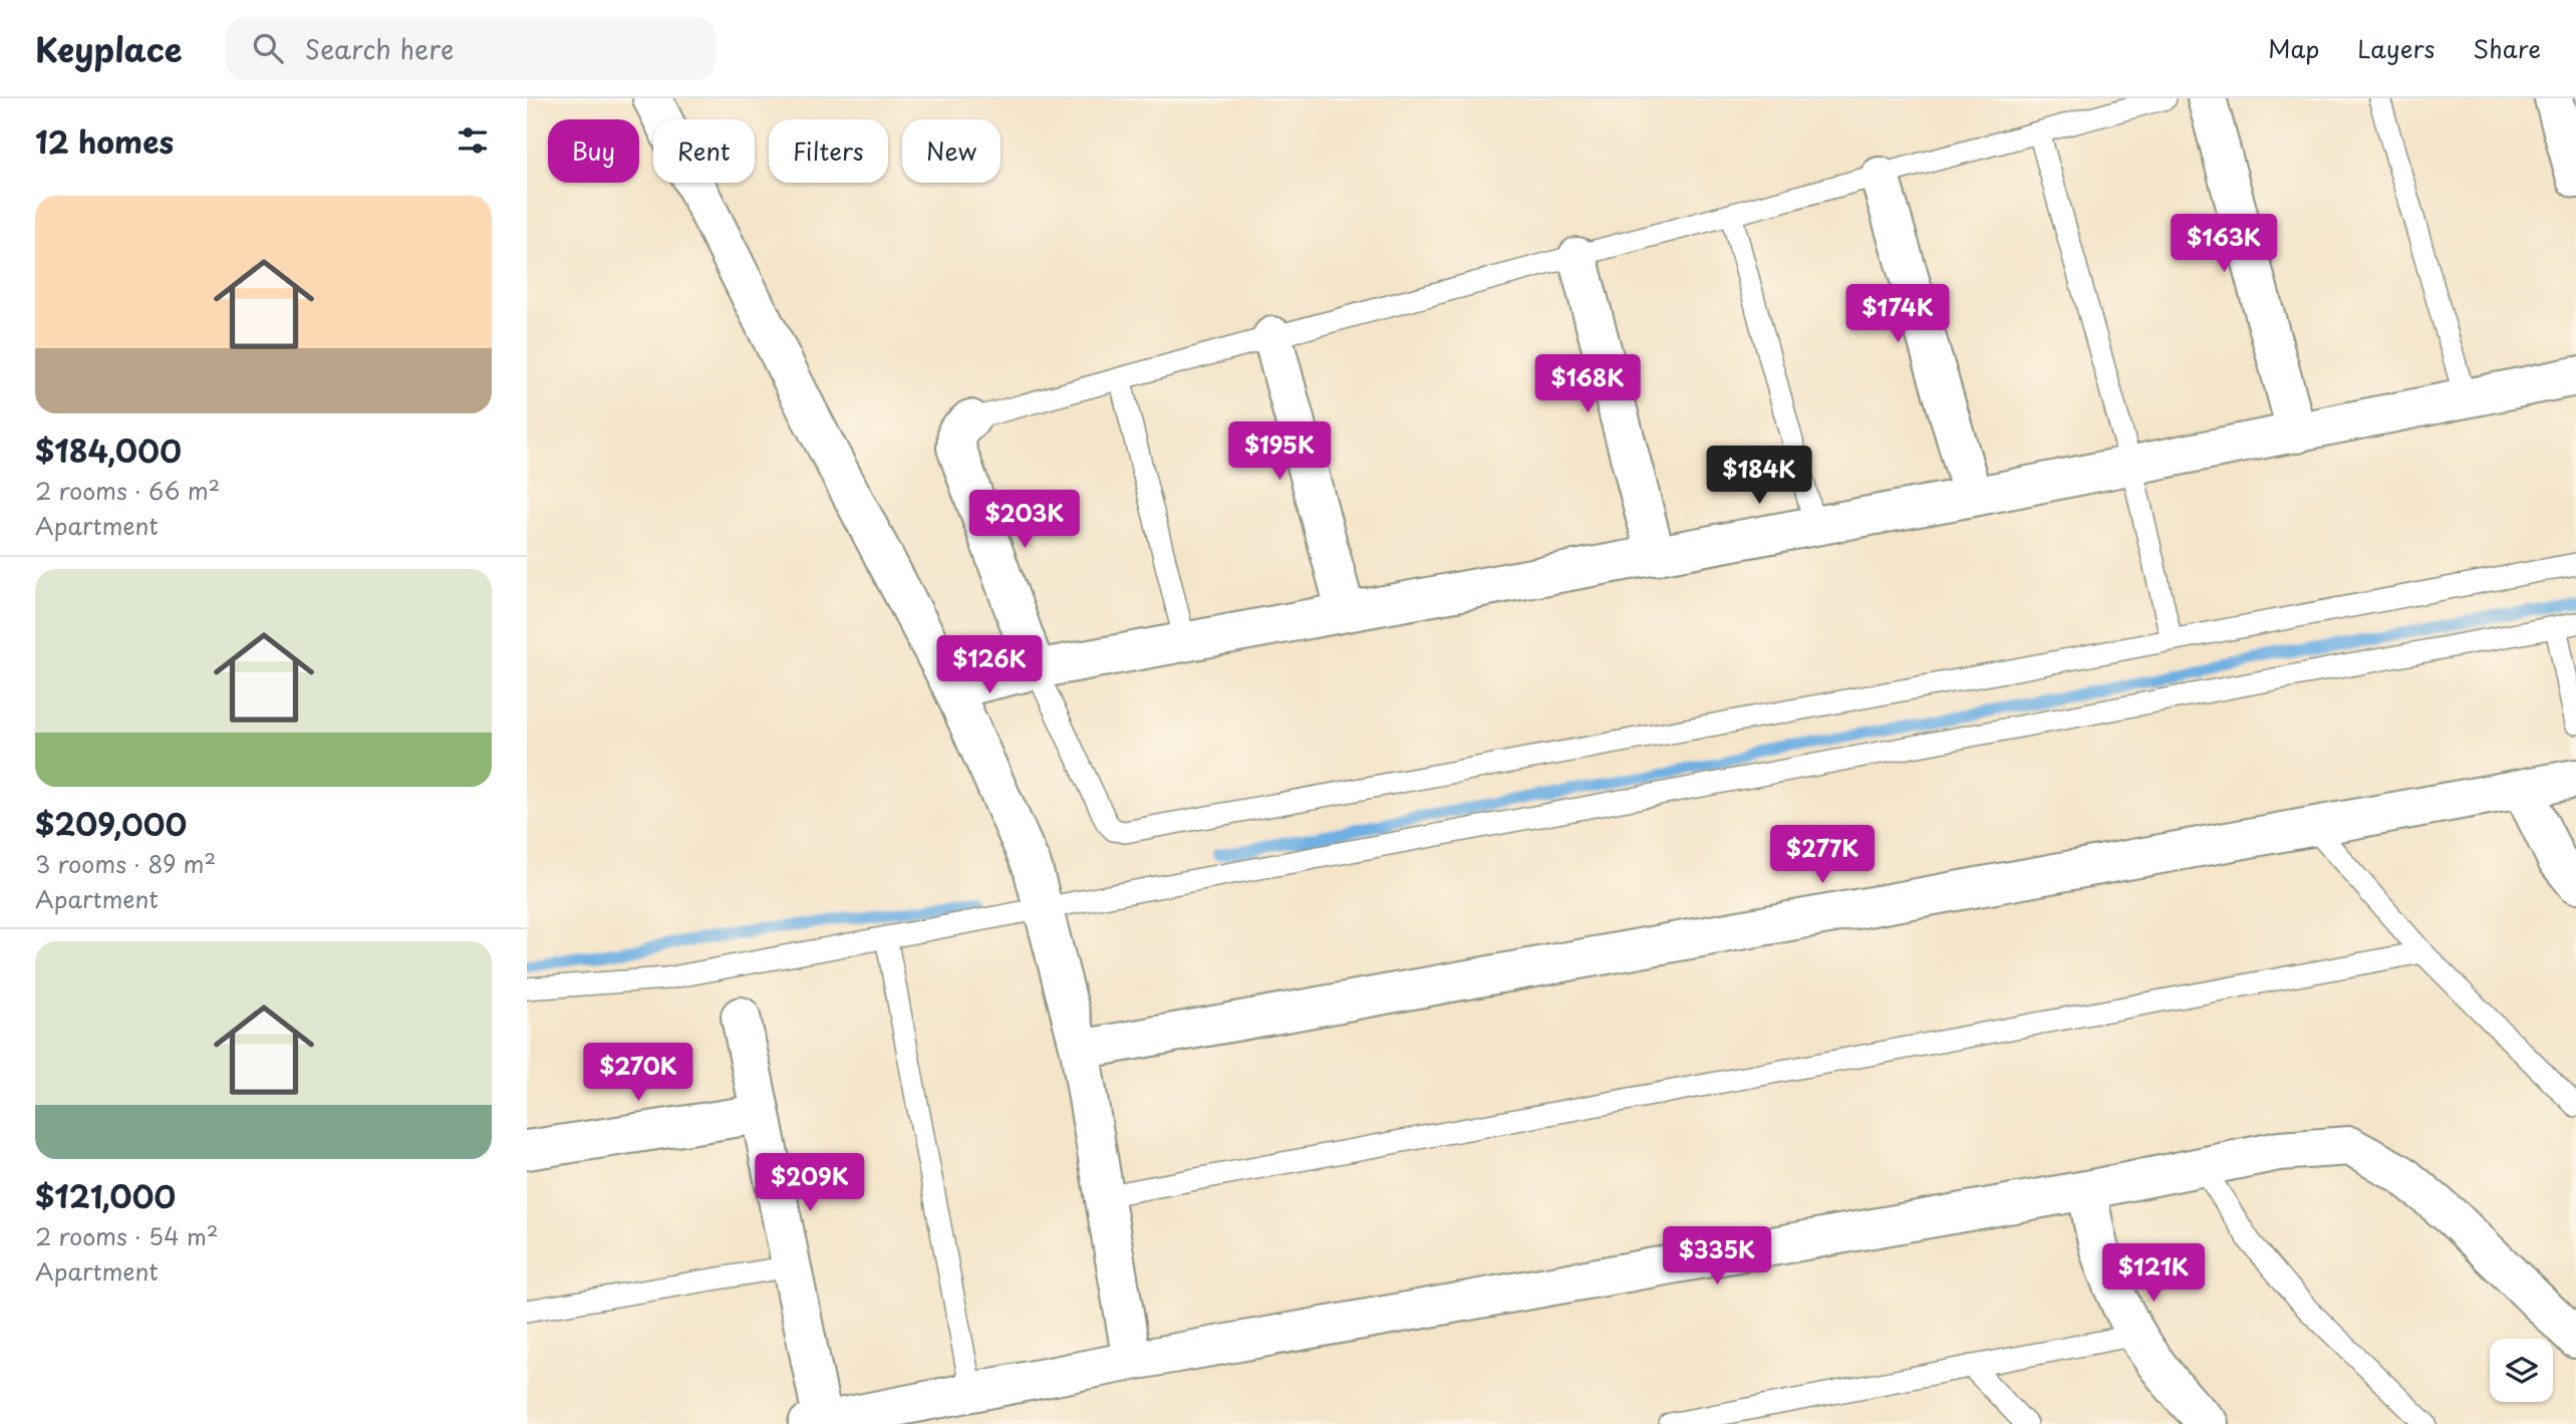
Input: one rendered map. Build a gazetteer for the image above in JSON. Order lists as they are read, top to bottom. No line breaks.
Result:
{"page":{"header":"Keyplace","search":"Search here","nav":["Map","Layers","Share"],"heading":"12 homes","chip":["Buy","Rent","Filters","New"],"list":[{"name":"$184,000","note":"2 rooms · 66 m² · Apartment"},{"name":"$209,000","note":"3 rooms · 89 m² · Apartment"},{"name":"$121,000","note":"2 rooms · 54 m² · Apartment"}],"price":["$163K","$174K","$168K","$195K","$184K","$203K","$126K","$277K","$270K","$209K","$335K","$121K"]}}
